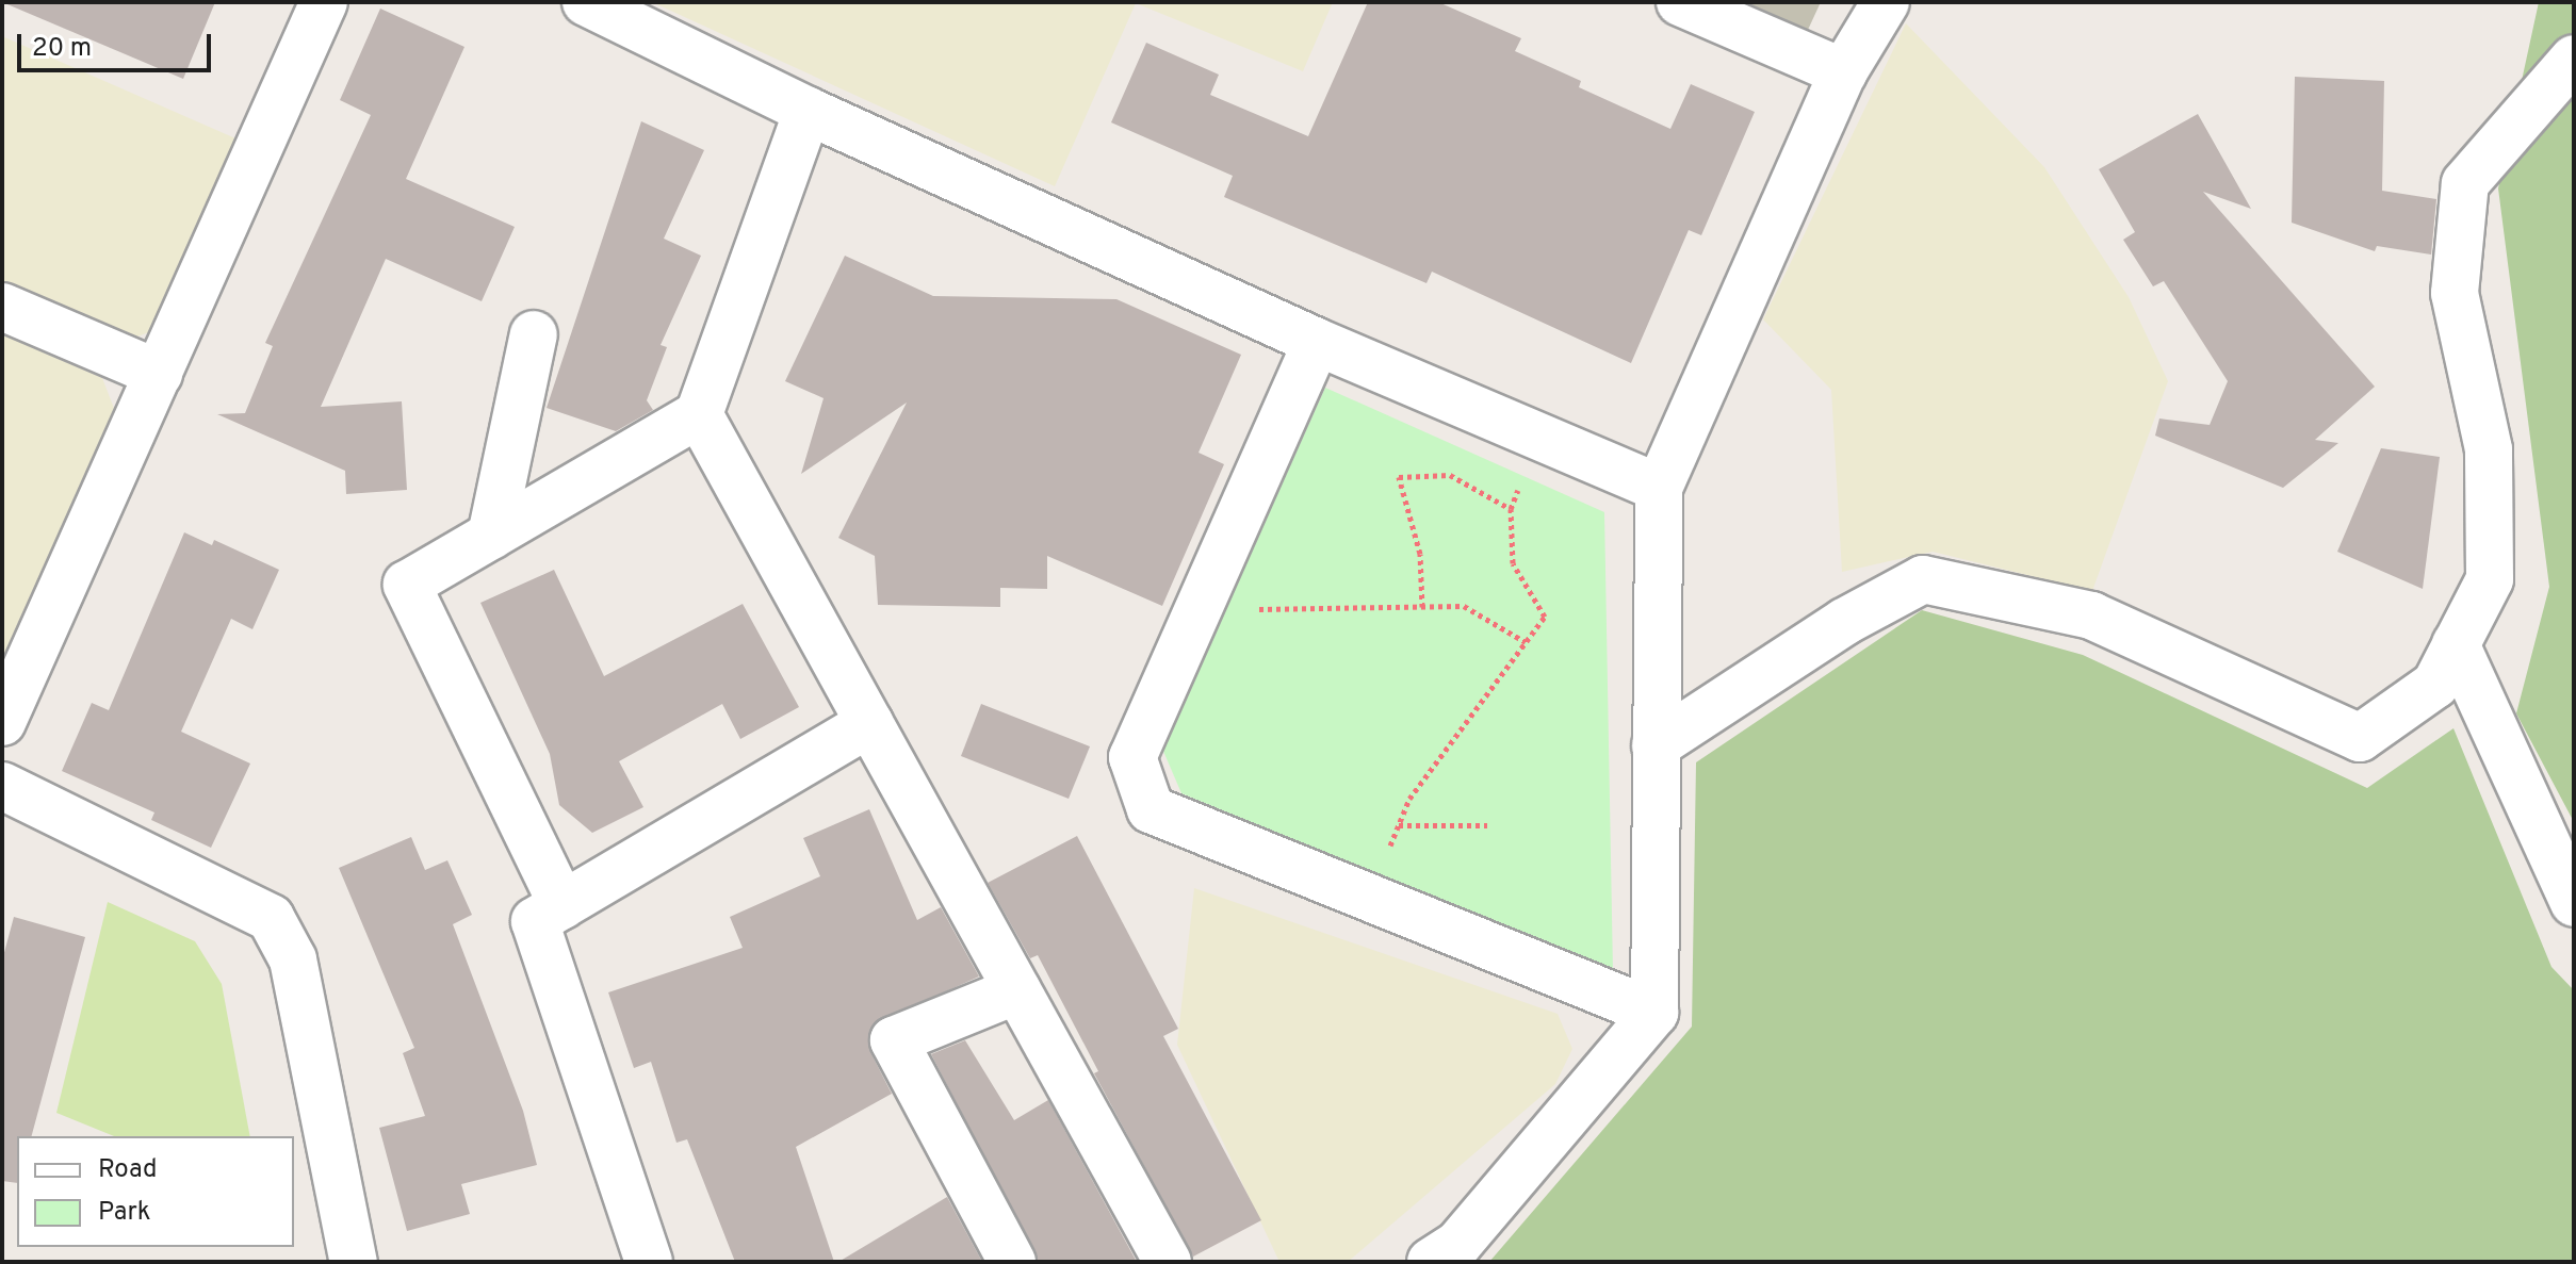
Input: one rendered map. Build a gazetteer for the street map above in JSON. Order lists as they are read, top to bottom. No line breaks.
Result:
{"legend":["Road","Park"],"scale_bar":"20 m"}
